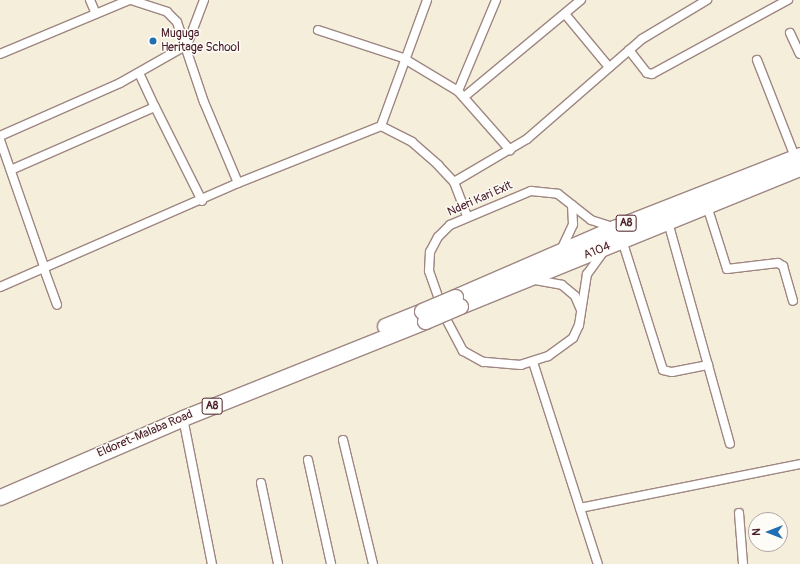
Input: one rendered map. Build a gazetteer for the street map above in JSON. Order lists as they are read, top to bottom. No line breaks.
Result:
{"streets":{"highway":["A8","A104","Eldoret-Malaba Road"],"street":["Nderi Kari Exit"]},"crossings":[["Nderi Kari Exit","A8"],["Nderi Kari Exit","A104"],["A8","A104"],["A8","Eldoret-Malaba Road"]],"places":["Muguga Heritage School"],"north":"left"}
